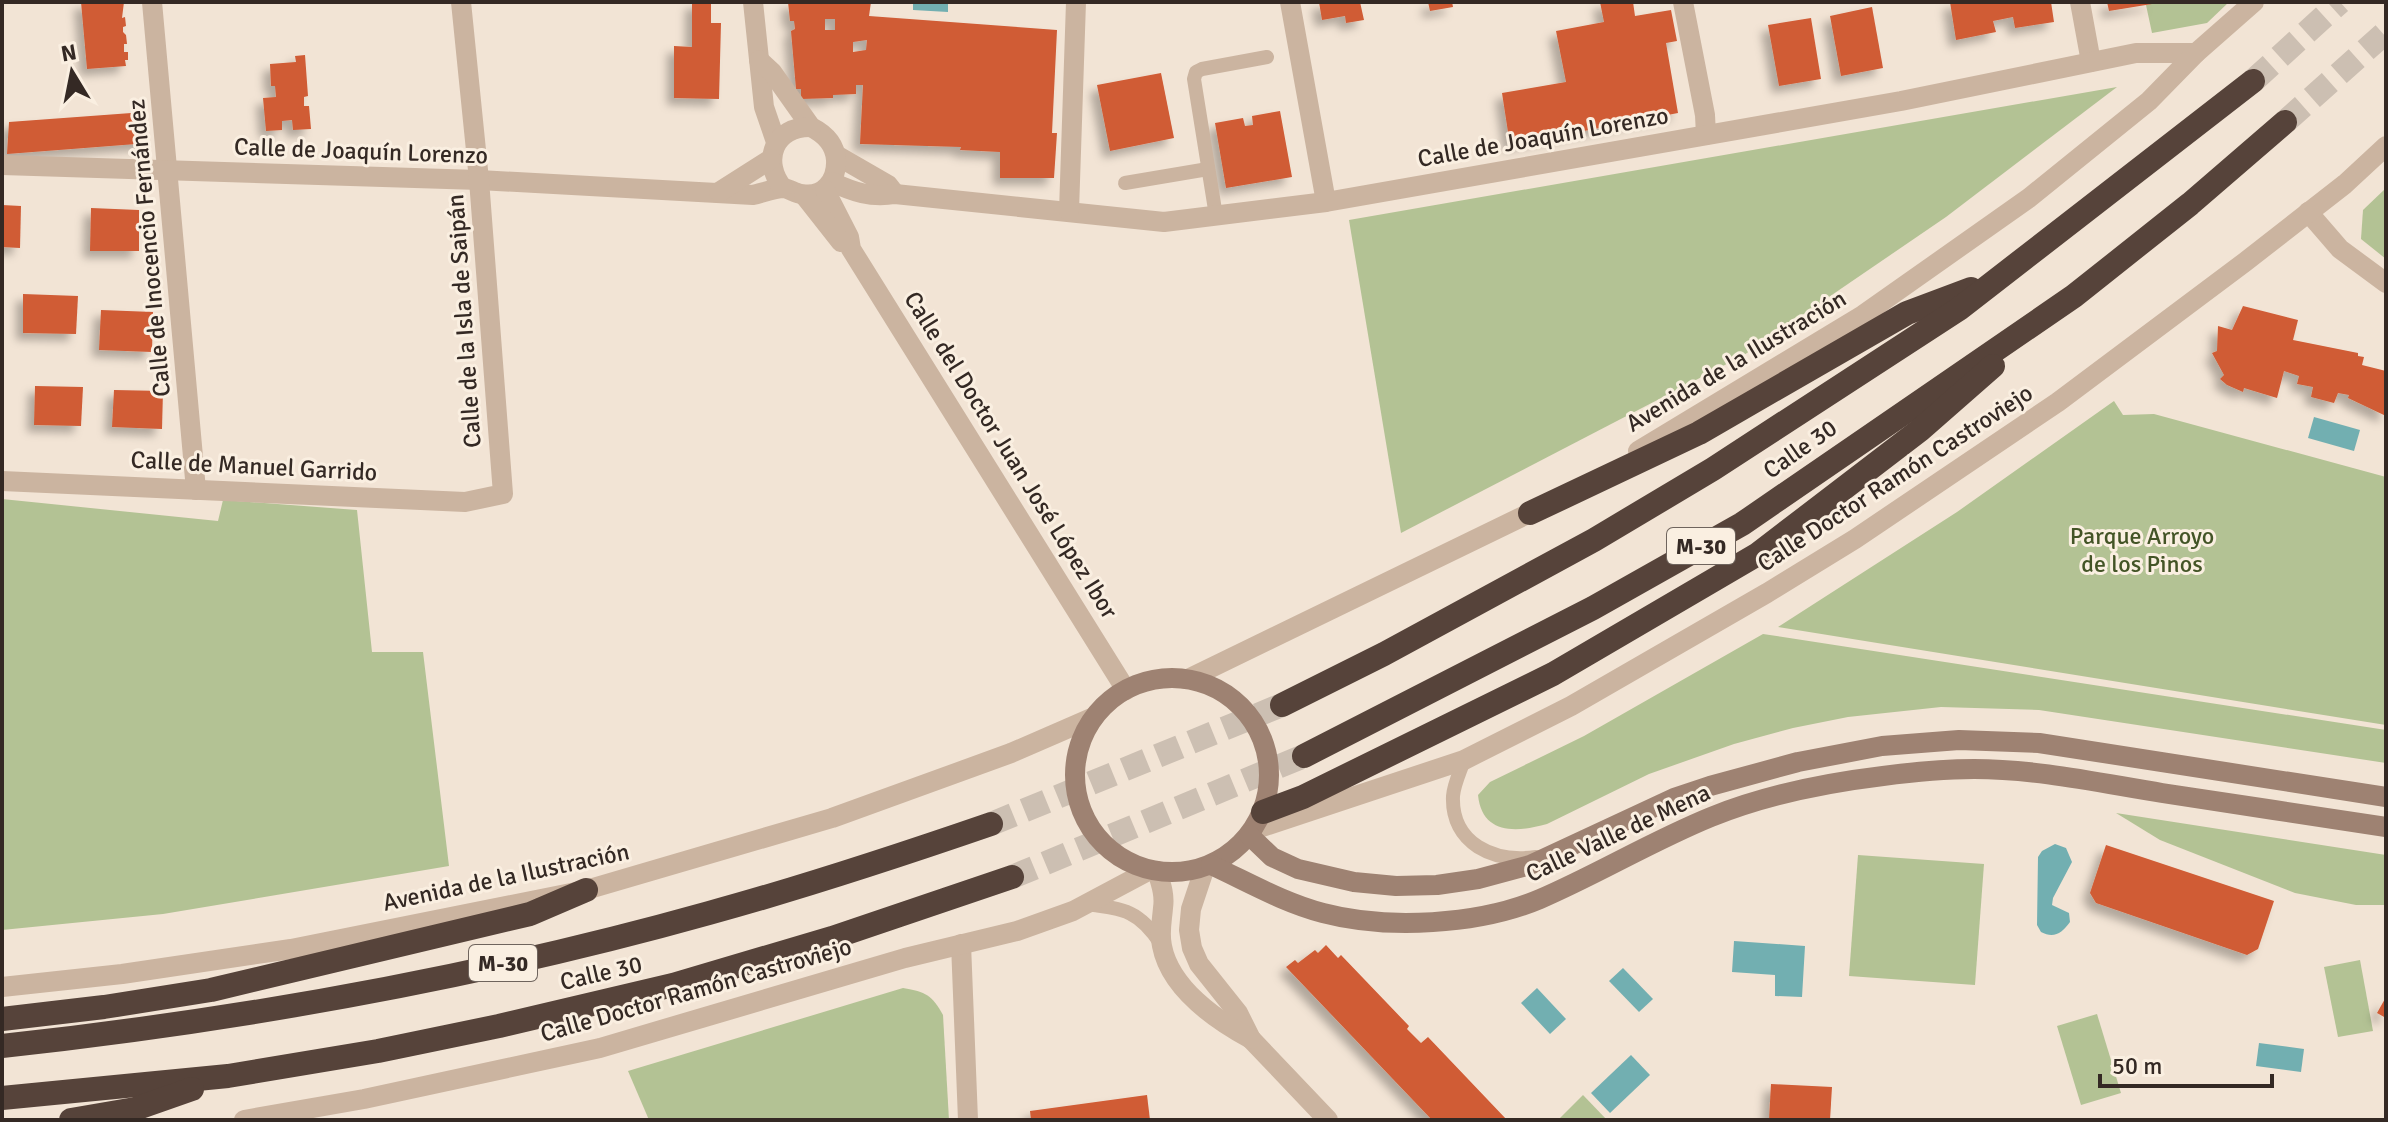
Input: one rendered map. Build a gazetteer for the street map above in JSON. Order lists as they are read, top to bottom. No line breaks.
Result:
{"streets":{"highway":["Calle 30","M-30"],"main road":["Calle Valle de Mena"],"street":["Calle de Joaquín Lorenzo","Calle de Inocencio Fernández","Calle de la Isla de Saipán","Avenida de la Ilustración","Calle del Doctor Juan José López Ibor","Calle de Manuel Garrido","Calle Doctor Ramón Castroviejo"]},"crossings":[["Calle de Joaquín Lorenzo","Calle de Inocencio Fernández"],["Calle de Joaquín Lorenzo","Calle de la Isla de Saipán"],["Calle de Joaquín Lorenzo","Avenida de la Ilustración"],["Calle de Joaquín Lorenzo","Calle del Doctor Juan José López Ibor"],["Calle de Inocencio Fernández","Calle de Manuel Garrido"],["Calle de la Isla de Saipán","Calle de Manuel Garrido"],["Avenida de la Ilustración","Calle del Doctor Juan José López Ibor"],["Avenida de la Ilustración","Calle Doctor Ramón Castroviejo"],["Avenida de la Ilustración","Calle Valle de Mena"],["Calle del Doctor Juan José López Ibor","Calle Doctor Ramón Castroviejo"],["Calle del Doctor Juan José López Ibor","Calle Valle de Mena"],["Calle Doctor Ramón Castroviejo","Calle Valle de Mena"]],"parks":["Parque Arroyo de los Pinos"],"scale_bar":"50 m","north":"top"}
